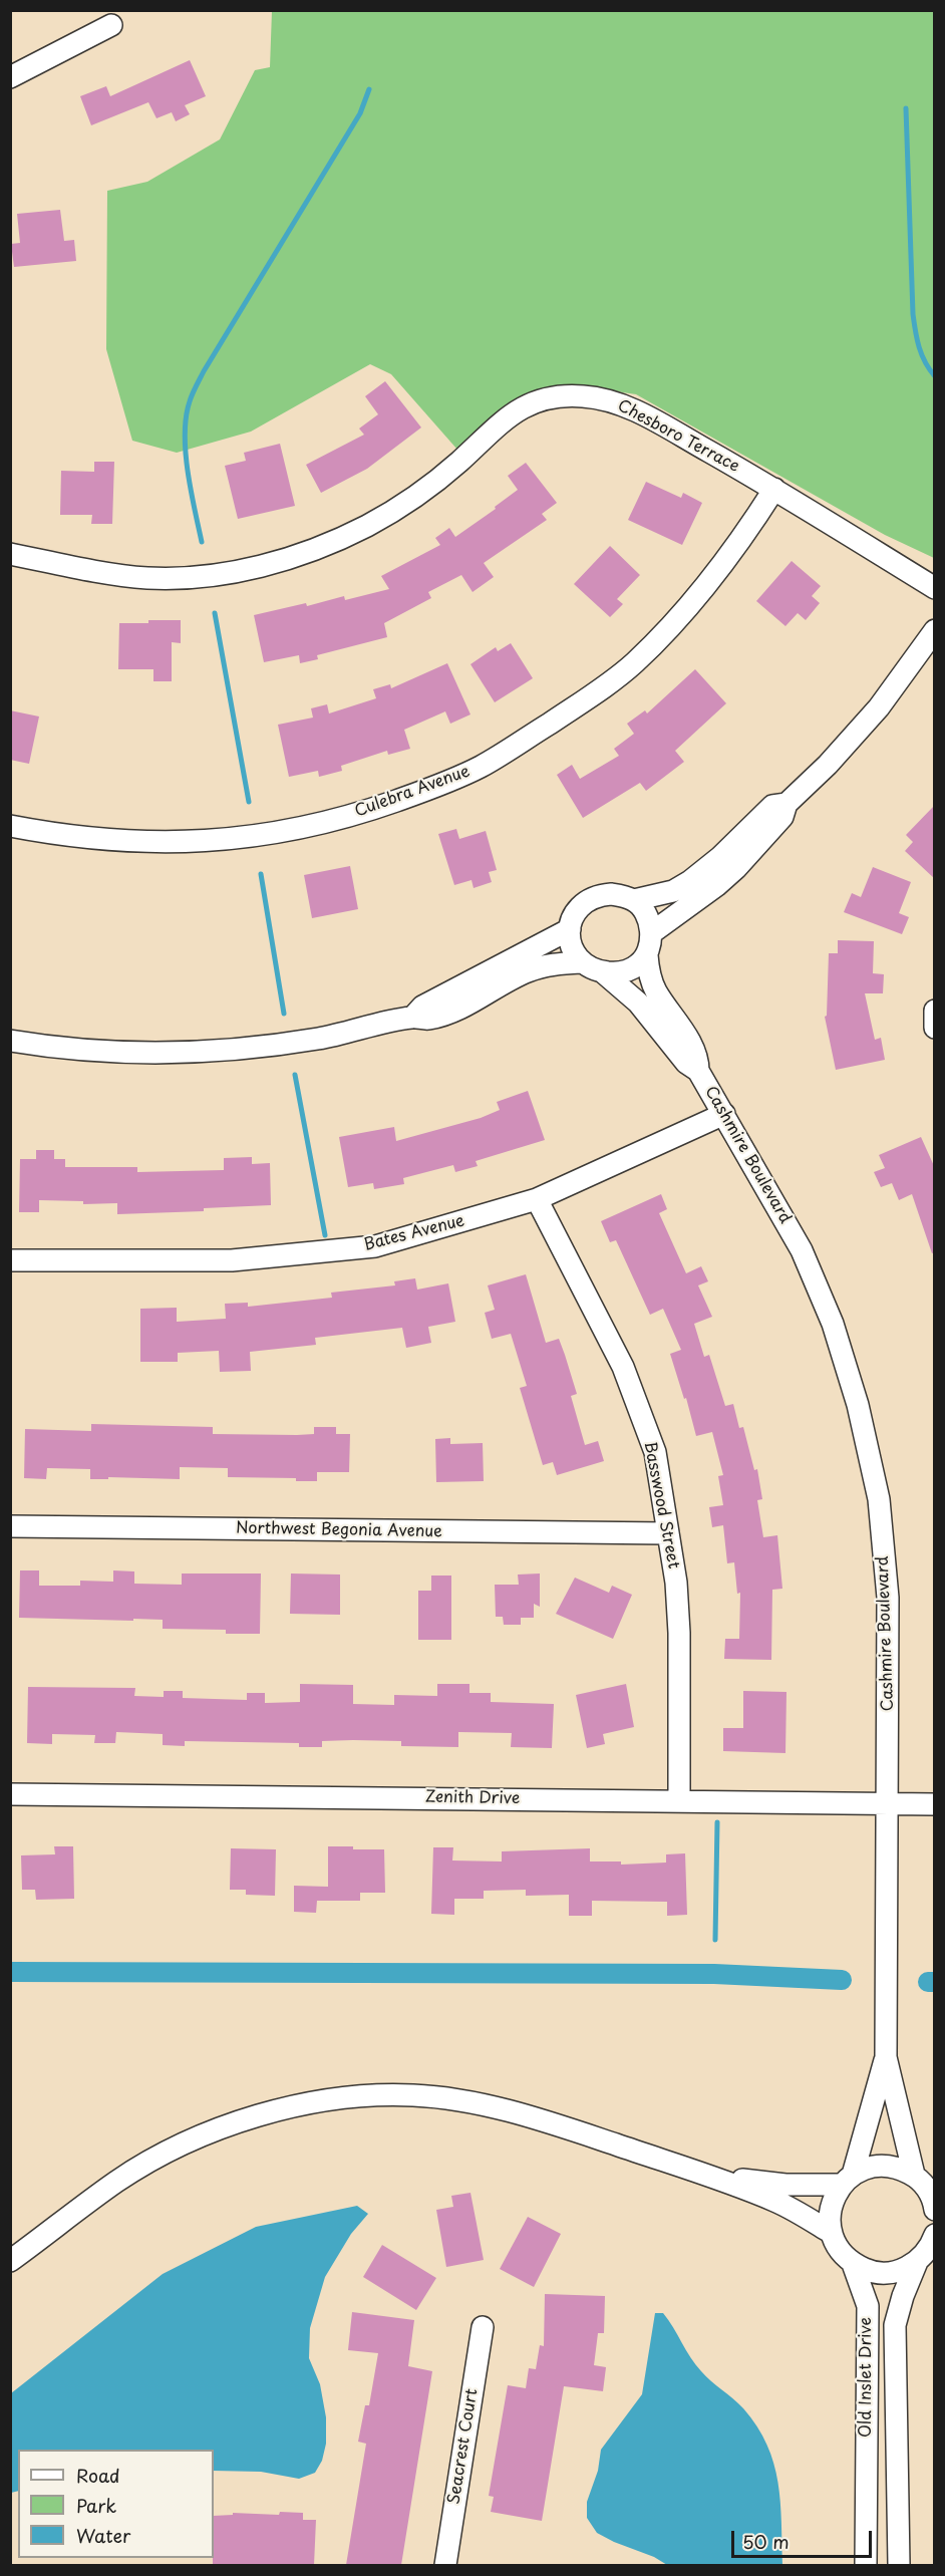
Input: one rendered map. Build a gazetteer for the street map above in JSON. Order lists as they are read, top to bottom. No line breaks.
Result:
{"streets":{"street":["Chesboro Terrace","Culebra Avenue","Cashmire Boulevard","Bates Avenue","Basswood Street","Northwest Begonia Avenue","Zenith Drive","Old Inslet Drive","Seacrest Court"]},"crossings":[["Chesboro Terrace","Culebra Avenue"],["Cashmire Boulevard","Bates Avenue"],["Cashmire Boulevard","Zenith Drive"],["Cashmire Boulevard","Old Inslet Drive"],["Bates Avenue","Basswood Street"],["Basswood Street","Northwest Begonia Avenue"],["Basswood Street","Zenith Drive"]],"legend":["Road","Park","Water"],"scale_bar":"50 m"}
